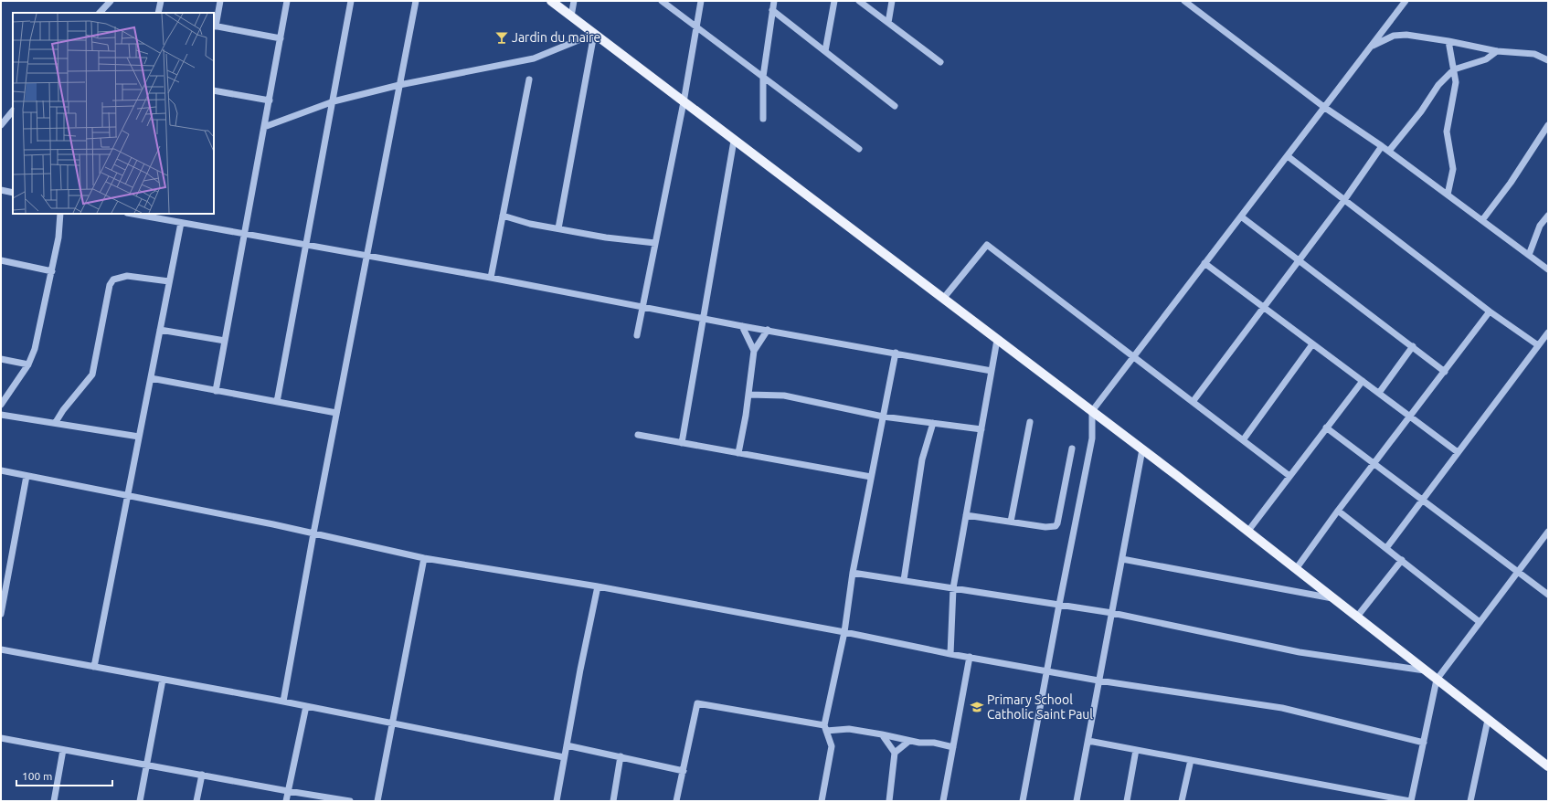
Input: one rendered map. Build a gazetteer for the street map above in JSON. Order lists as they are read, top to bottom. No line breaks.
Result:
{"places":{"bar":["Jardin du maire"],"school or university":["Primary School Catholic Saint Paul"]},"scale_bar":"100 m"}
